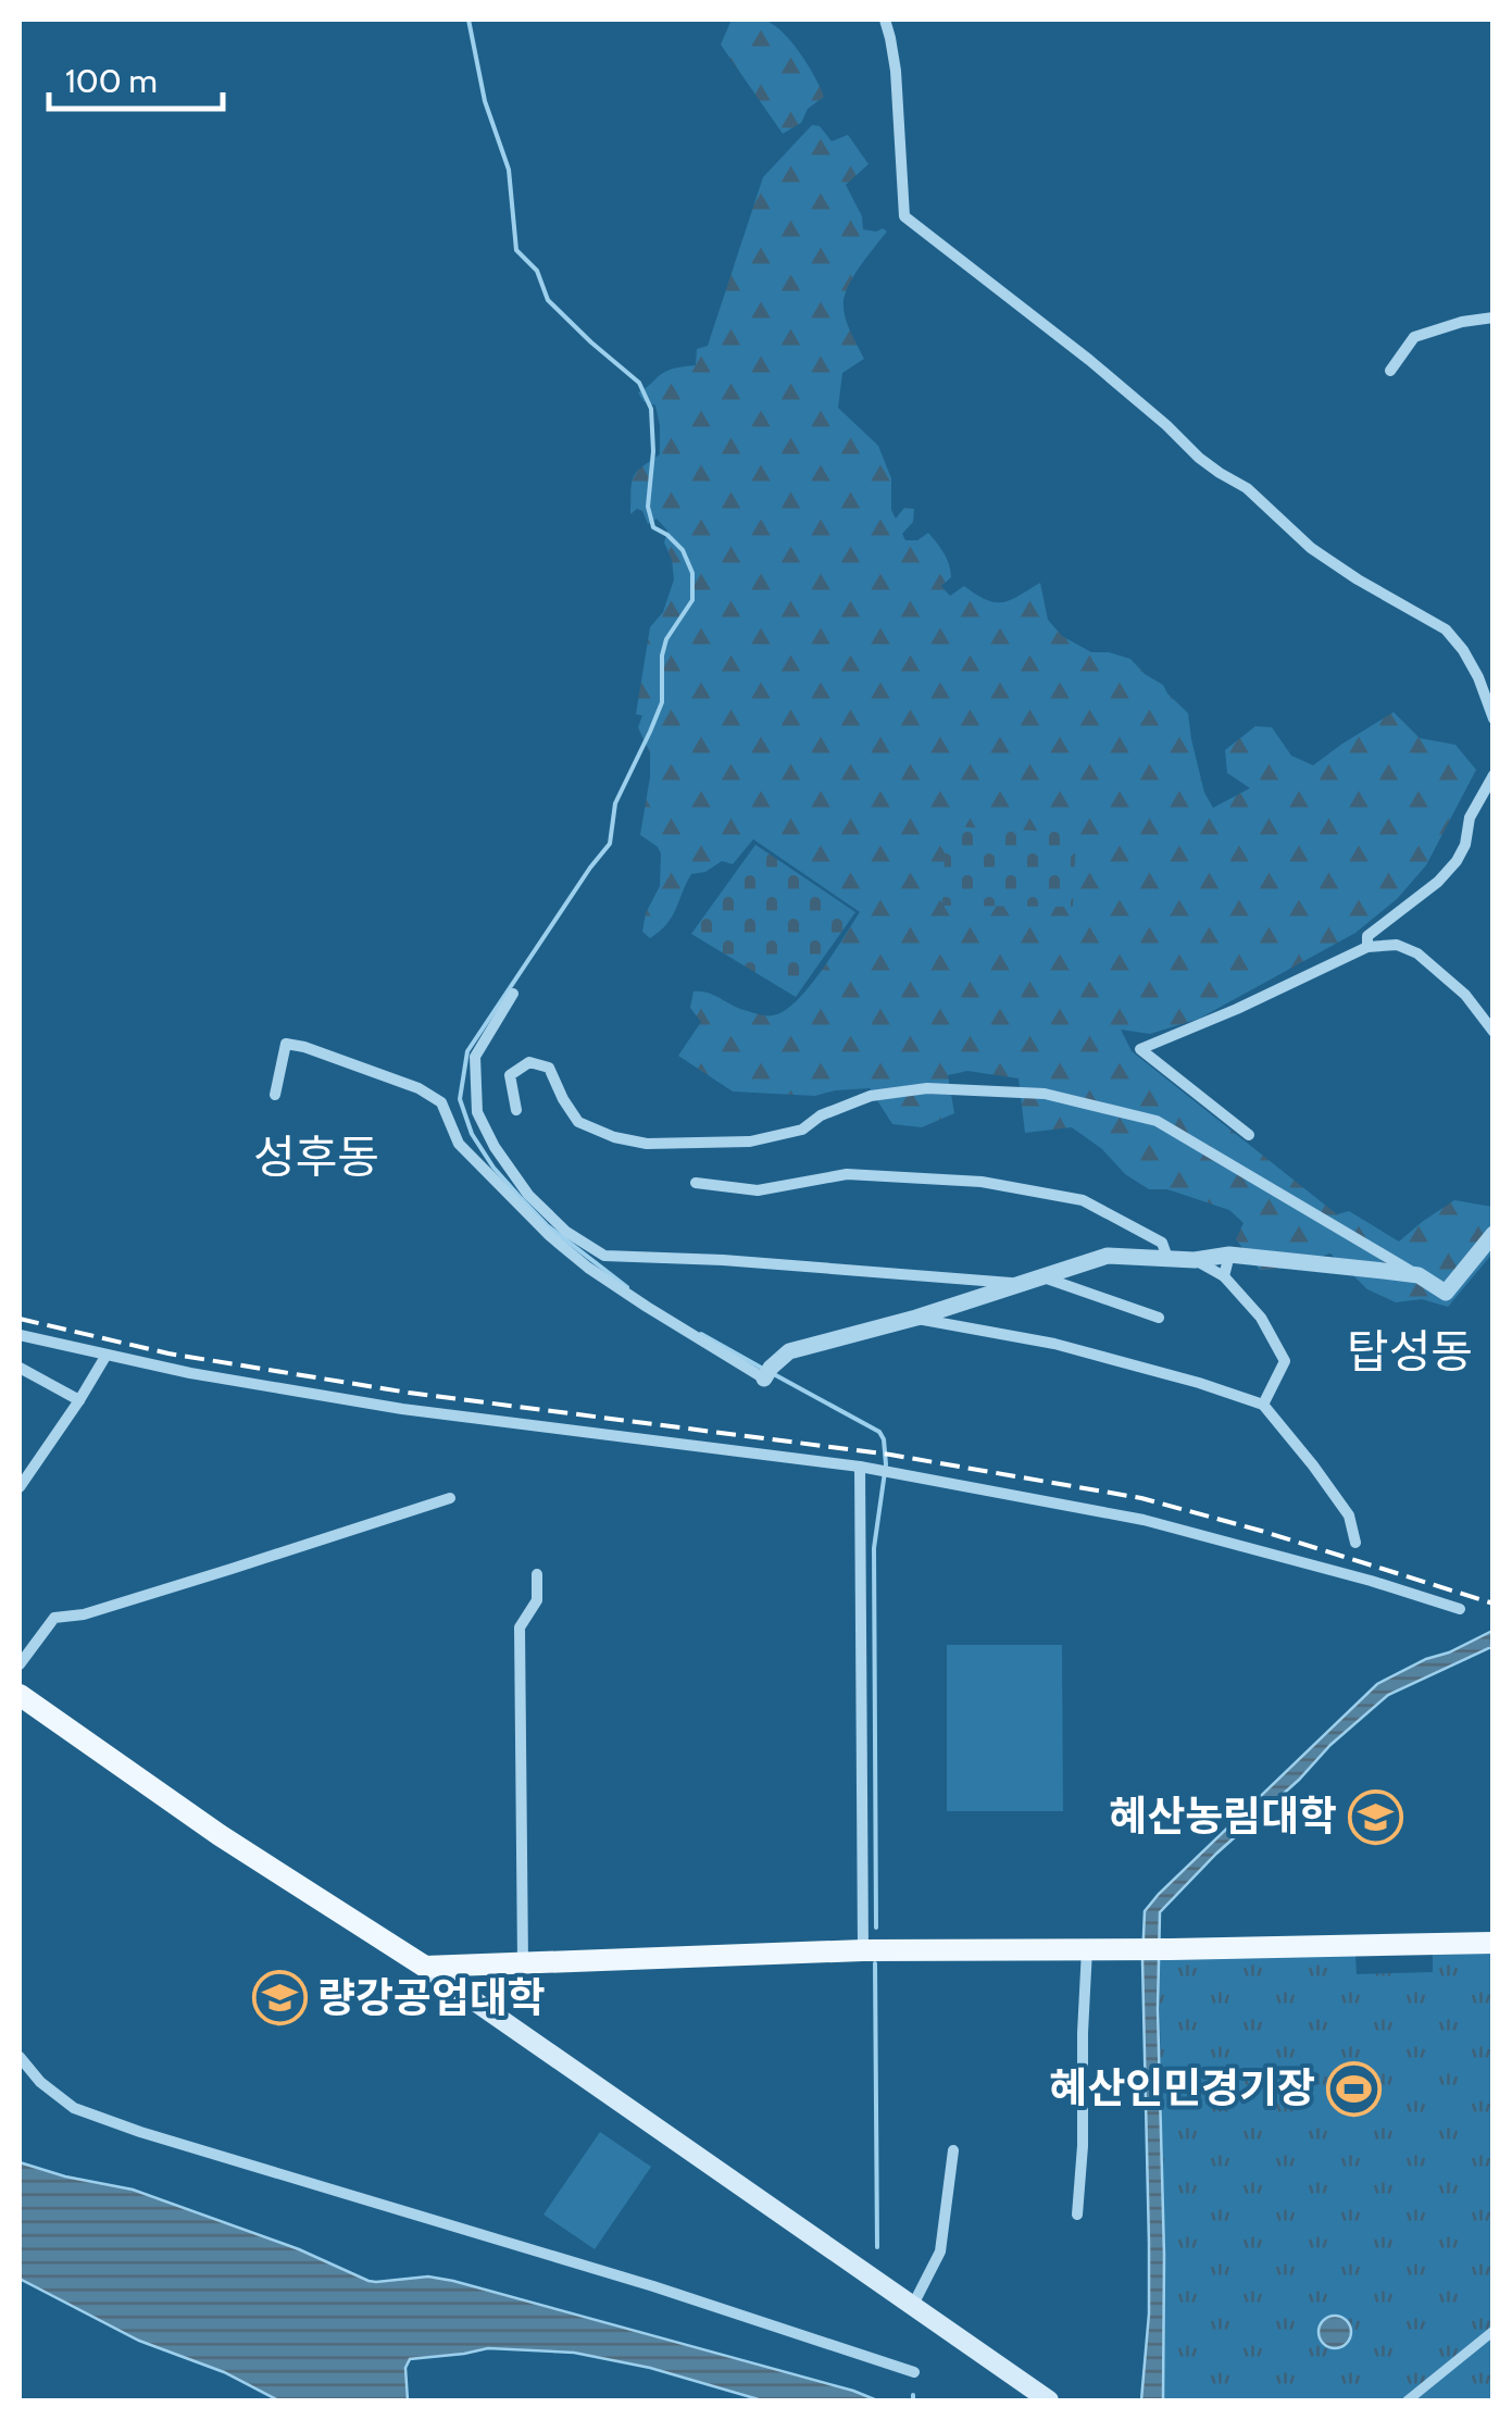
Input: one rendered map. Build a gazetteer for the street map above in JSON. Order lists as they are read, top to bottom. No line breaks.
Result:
{"districts":["성후동","탑성동"],"places":{"school or university":["혜산농림대학","량강공업대학"],"sports":["혜산인민경기장"]},"scale_bar":"100 m"}
